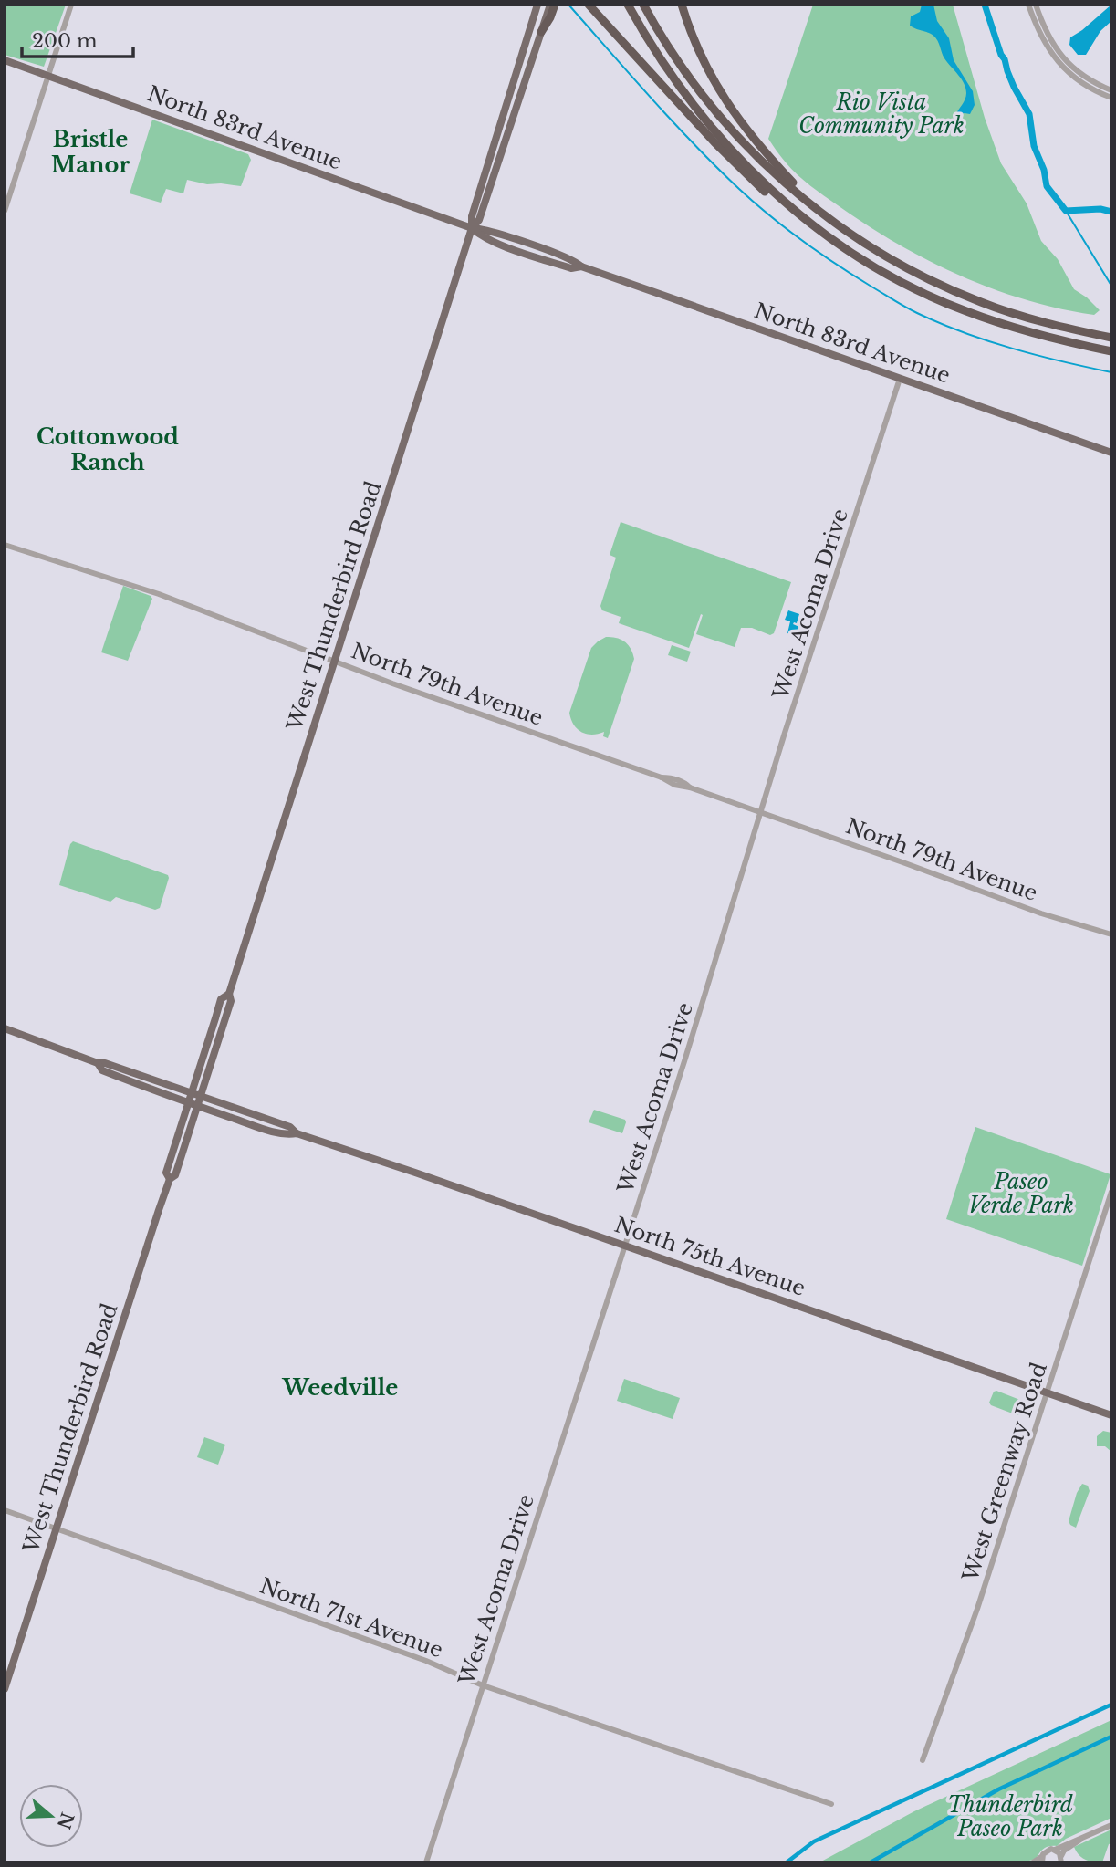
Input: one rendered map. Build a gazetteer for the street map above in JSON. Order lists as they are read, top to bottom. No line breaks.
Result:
{"streets":{"main road":["North 83rd Avenue","West Thunderbird Road","North 75th Avenue"],"street":["West Acoma Drive","North 79th Avenue","West Greenway Road","North 71st Avenue"]},"crossings":[["North 83rd Avenue","West Acoma Drive"],["North 83rd Avenue","West Thunderbird Road"],["West Acoma Drive","North 79th Avenue"],["West Acoma Drive","North 75th Avenue"],["West Acoma Drive","North 71st Avenue"],["West Thunderbird Road","North 79th Avenue"],["West Thunderbird Road","North 75th Avenue"],["West Thunderbird Road","North 71st Avenue"],["North 75th Avenue","West Greenway Road"]],"districts":["Bristle Manor","Cottonwood Ranch","Weedville"],"parks":["Rio Vista Community Park","Paseo Verde Park","Thunderbird Paseo Park"],"scale_bar":"200 m","north":"right"}
